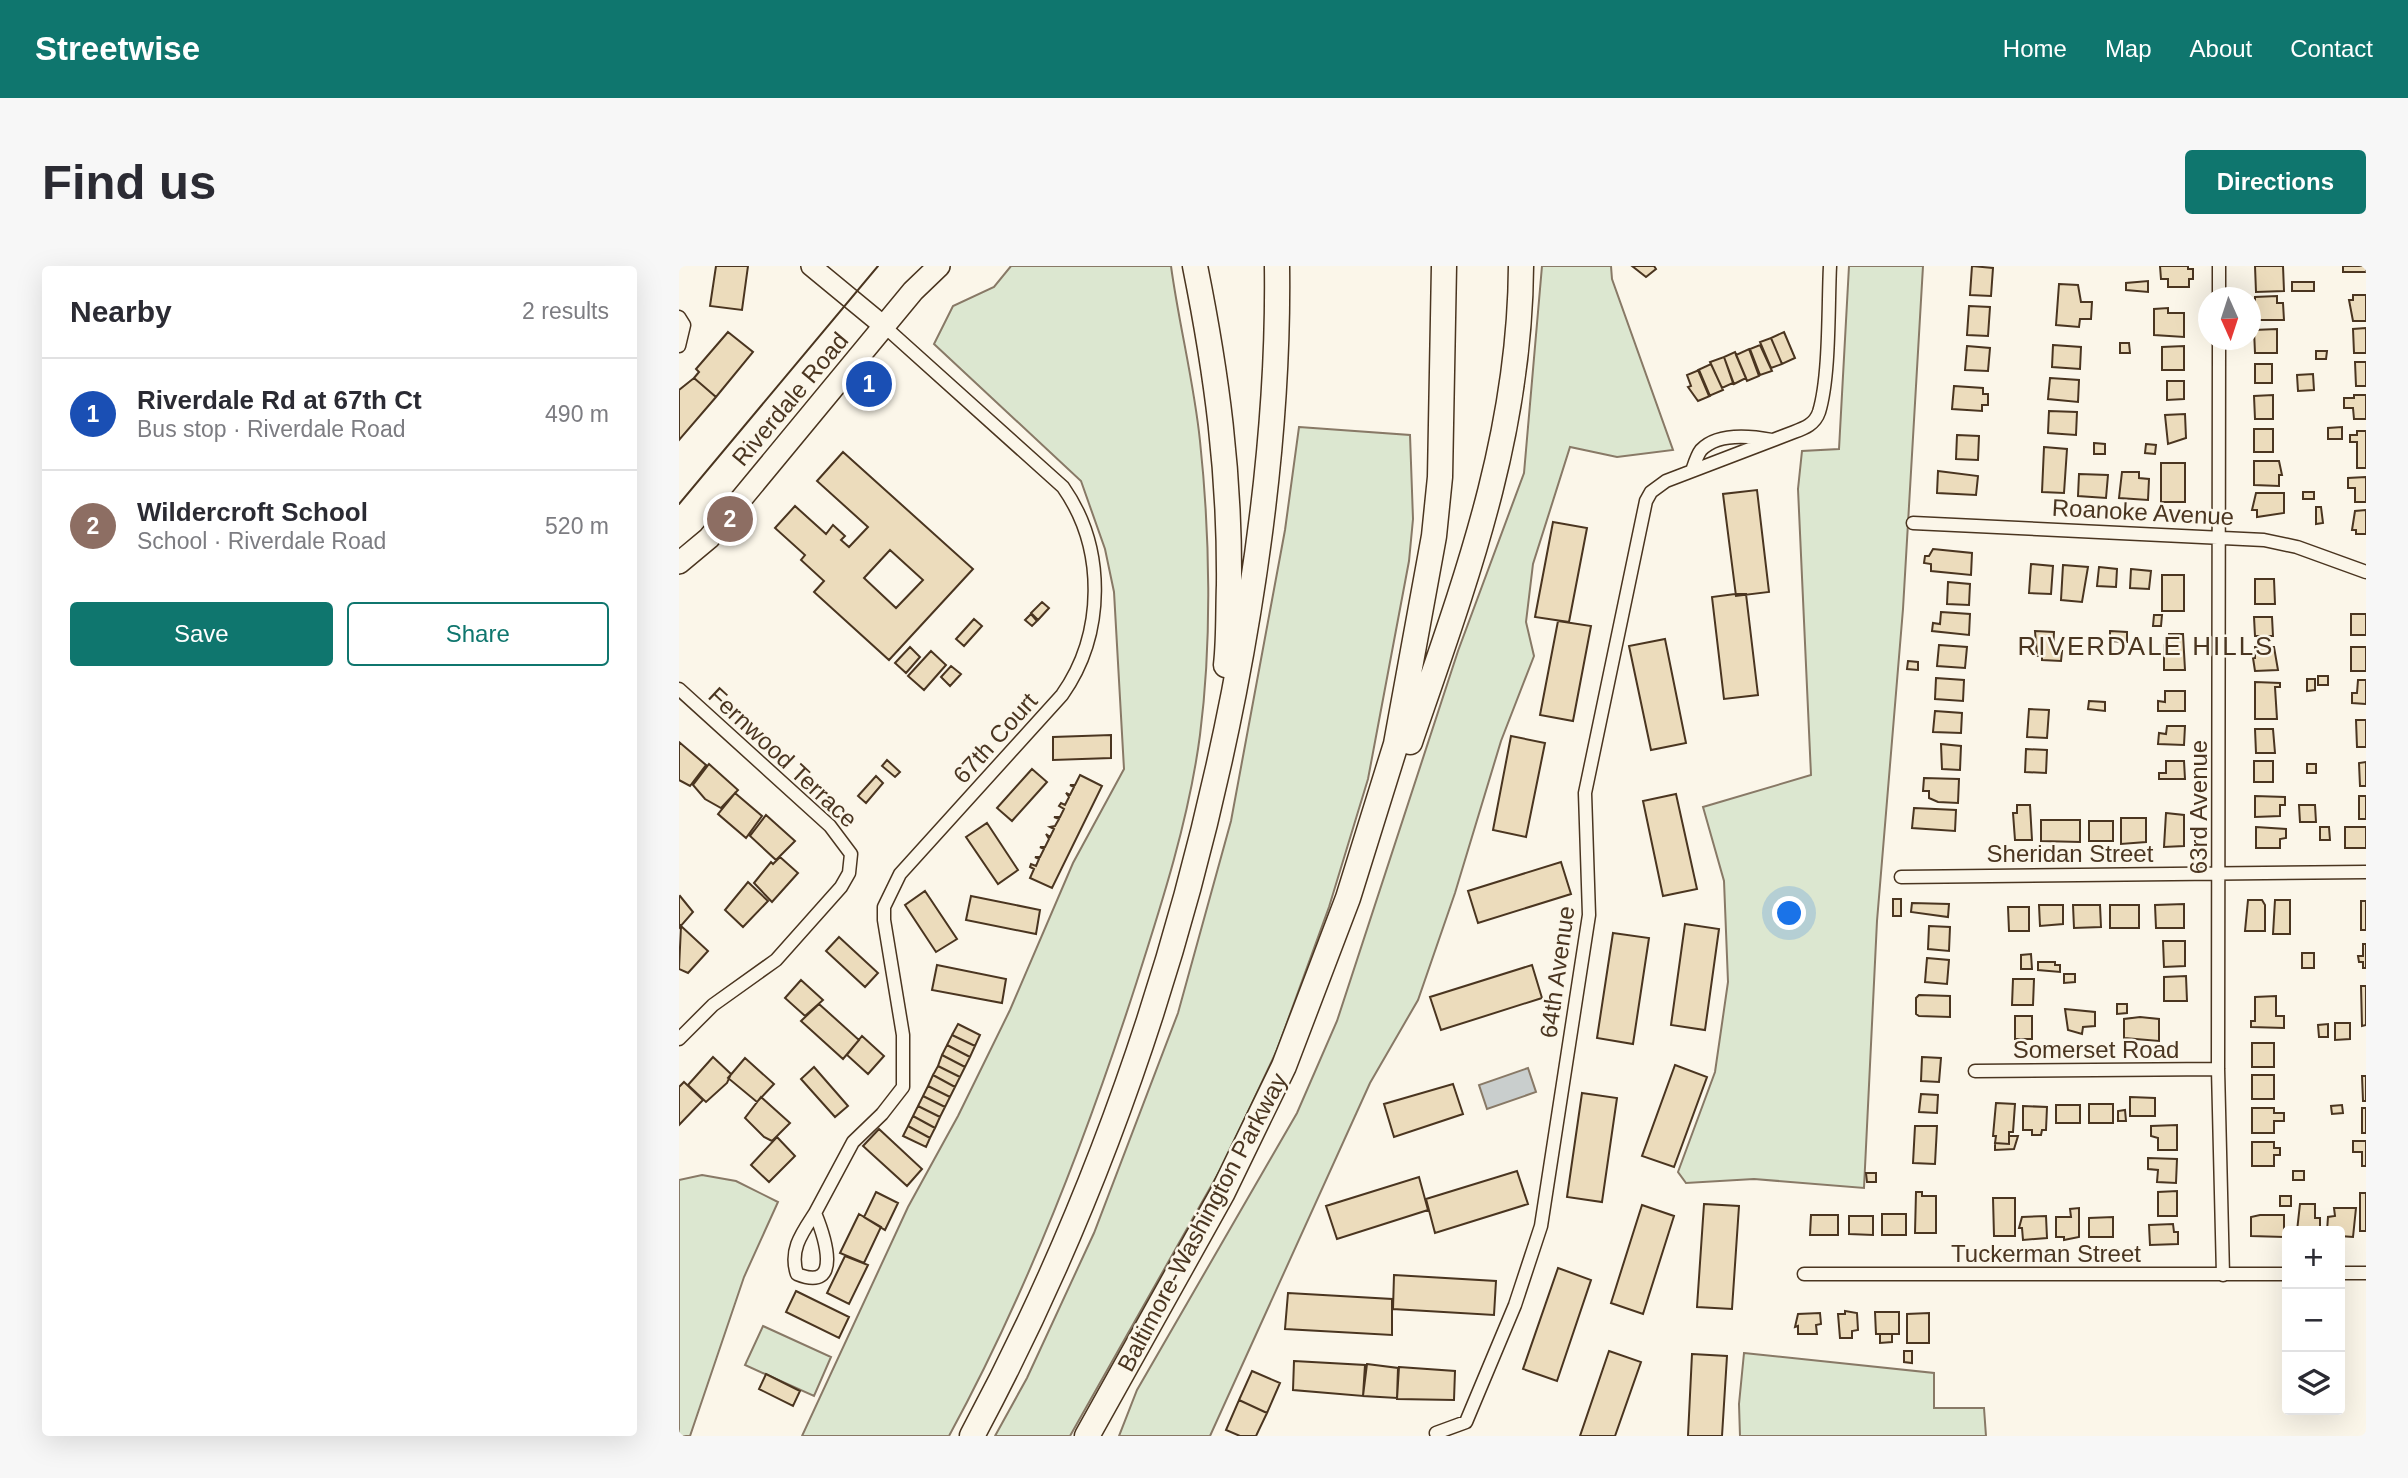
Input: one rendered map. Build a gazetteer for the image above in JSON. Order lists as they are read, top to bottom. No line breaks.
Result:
{"streets":{"highway":["Baltimore-Washington Parkway"],"main road":["Riverdale Road"],"street":["Roanoke Avenue","67th Court","Fernwood Terrace","63rd Avenue","Sheridan Street","64th Avenue","Somerset Road","Tuckerman Street"]},"crossings":[["Riverdale Road","67th Court"],["Roanoke Avenue","63rd Avenue"],["63rd Avenue","Sheridan Street"],["63rd Avenue","Somerset Road"],["63rd Avenue","Tuckerman Street"]],"districts":["RIVERDALE HILLS"],"north":"bottom","page":{"header":"Streetwise","nav":["Home","Map","About","Contact"],"buttons":["Directions",["Save","Share"]],"title":"Find us","heading":["Nearby","2 results"],"list":[{"mark":"1","name":"Riverdale Rd at 67th Ct","note":"Bus stop · Riverdale Road","value":"490 m"},{"mark":"2","name":"Wildercroft School","note":"School · Riverdale Road","value":"520 m"}],"pins":["1","2"],"map_buttons":["+","−"]}}
